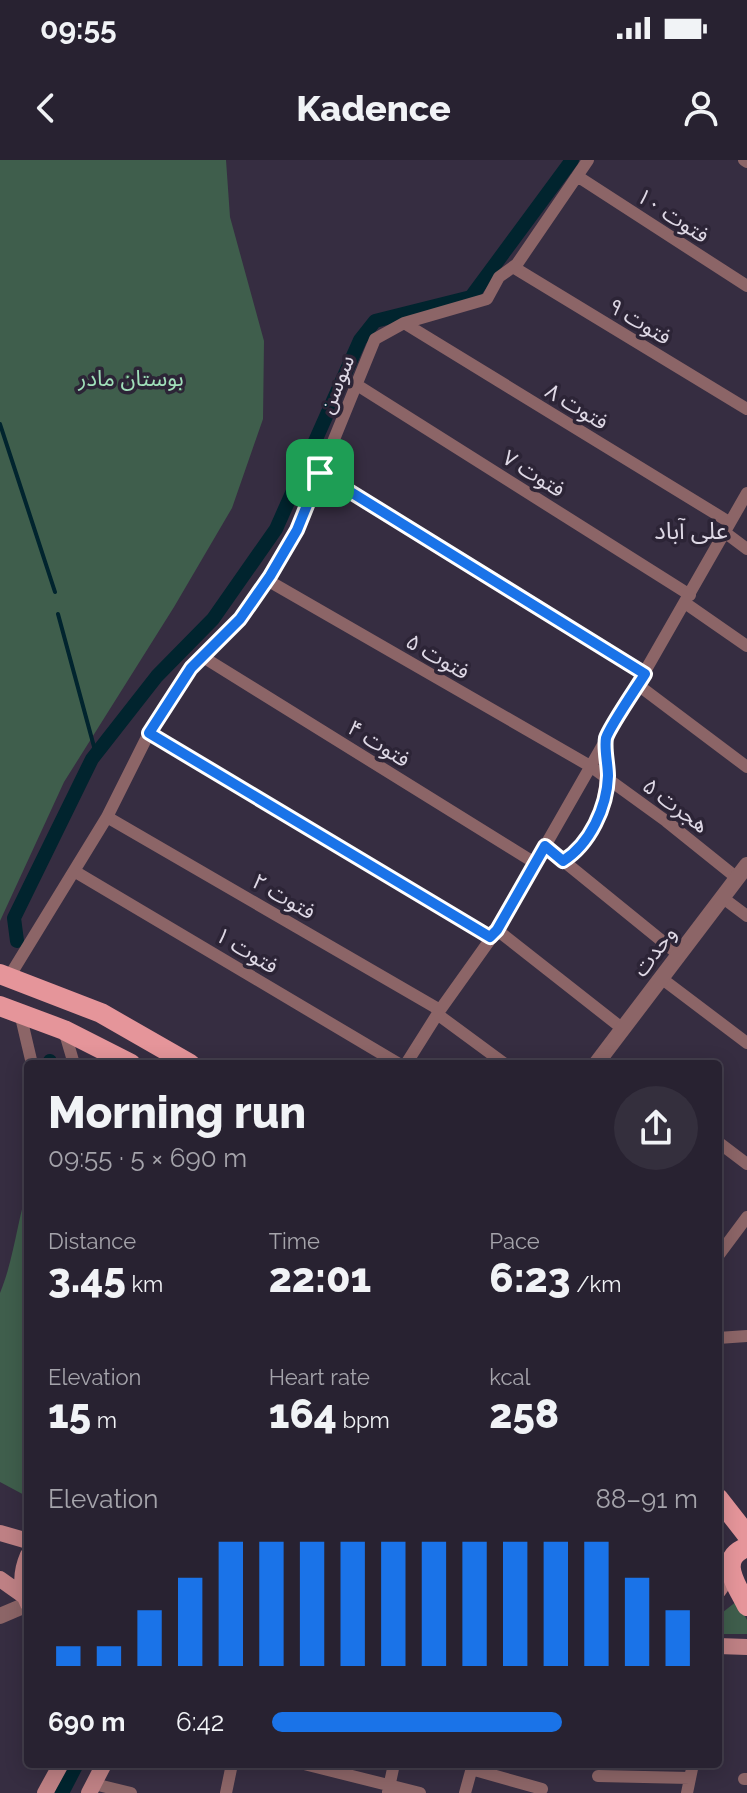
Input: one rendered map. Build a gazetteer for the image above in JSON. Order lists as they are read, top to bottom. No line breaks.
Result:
{"streets":{"street":["فتوت ۱۰","فتوت ۹","سوسن","فتوت ۸","فتوت ۷","فتوت ۵","فتوت ۴","هجرت ۵","فتوت ۲","فتوت ۱","وحدت"]},"crossings":[["فتوت ۱۰","سوسن"],["فتوت ۹","سوسن"],["سوسن","فتوت ۸"],["سوسن","فتوت ۷"],["سوسن","فتوت ۵"],["سوسن","فتوت ۴"],["سوسن","فتوت ۲"],["سوسن","فتوت ۱"],["فتوت ۵","هجرت ۵"],["هجرت ۵","وحدت"]],"districts":["علی آباد"],"parks":["بوستان مادر"],"page":{"status":"09:55","header":"Kadence","heading":["Morning run","09:55 · 5 × 690 m"],"stats":[["Distance","3.45 km"],["Time","22:01"],["Pace","6:23 /km"],["Elevation","15 m"],["Heart rate","164 bpm"],["kcal","258"]],"chart":["Elevation","88–91 m"],"list":[{"name":"690 m","note":"6:42"}]}}
